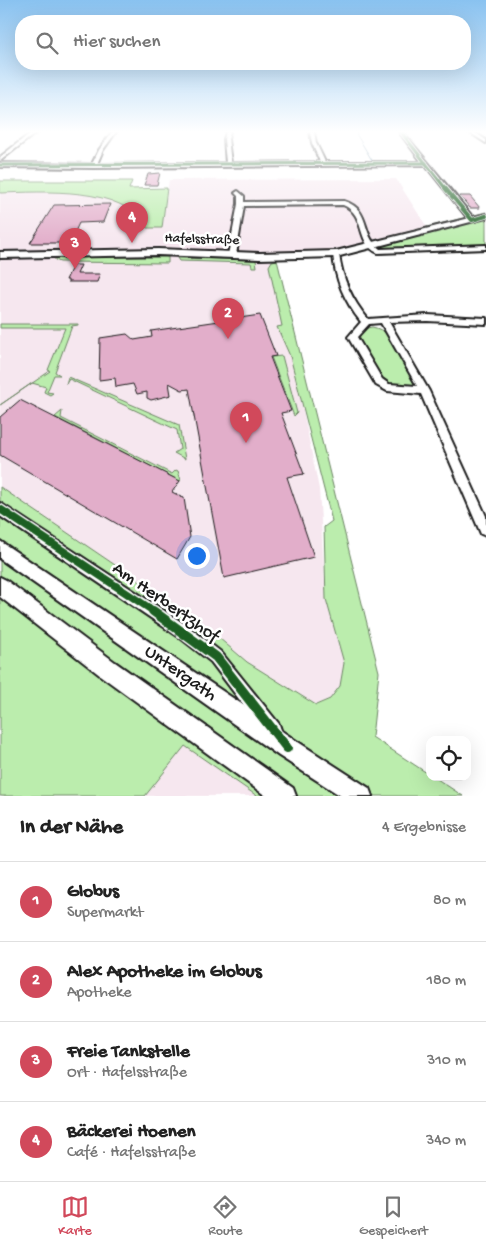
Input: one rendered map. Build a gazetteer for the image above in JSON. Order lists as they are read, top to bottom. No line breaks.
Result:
{"streets":{"main road":["Hafelsstraße","Untergath"],"street":["Am Herbertzhof"]},"crossings":[["Am Herbertzhof","Untergath"]],"page":{"search":"Hier suchen","pins":["4","3","2","1"],"heading":["In der Nähe","4 Ergebnisse"],"list":[{"mark":"1","name":"Globus","note":"Supermarkt","value":"80 m"},{"mark":"2","name":"Alex Apotheke im Globus","note":"Apotheke","value":"180 m"},{"mark":"3","name":"Freie Tankstelle","note":"Ort · Hafelsstraße","value":"310 m"},{"mark":"4","name":"Bäckerei Hoenen","note":"Café · Hafelsstraße","value":"340 m"}],"nav":["Karte","Route","Gespeichert"]}}
